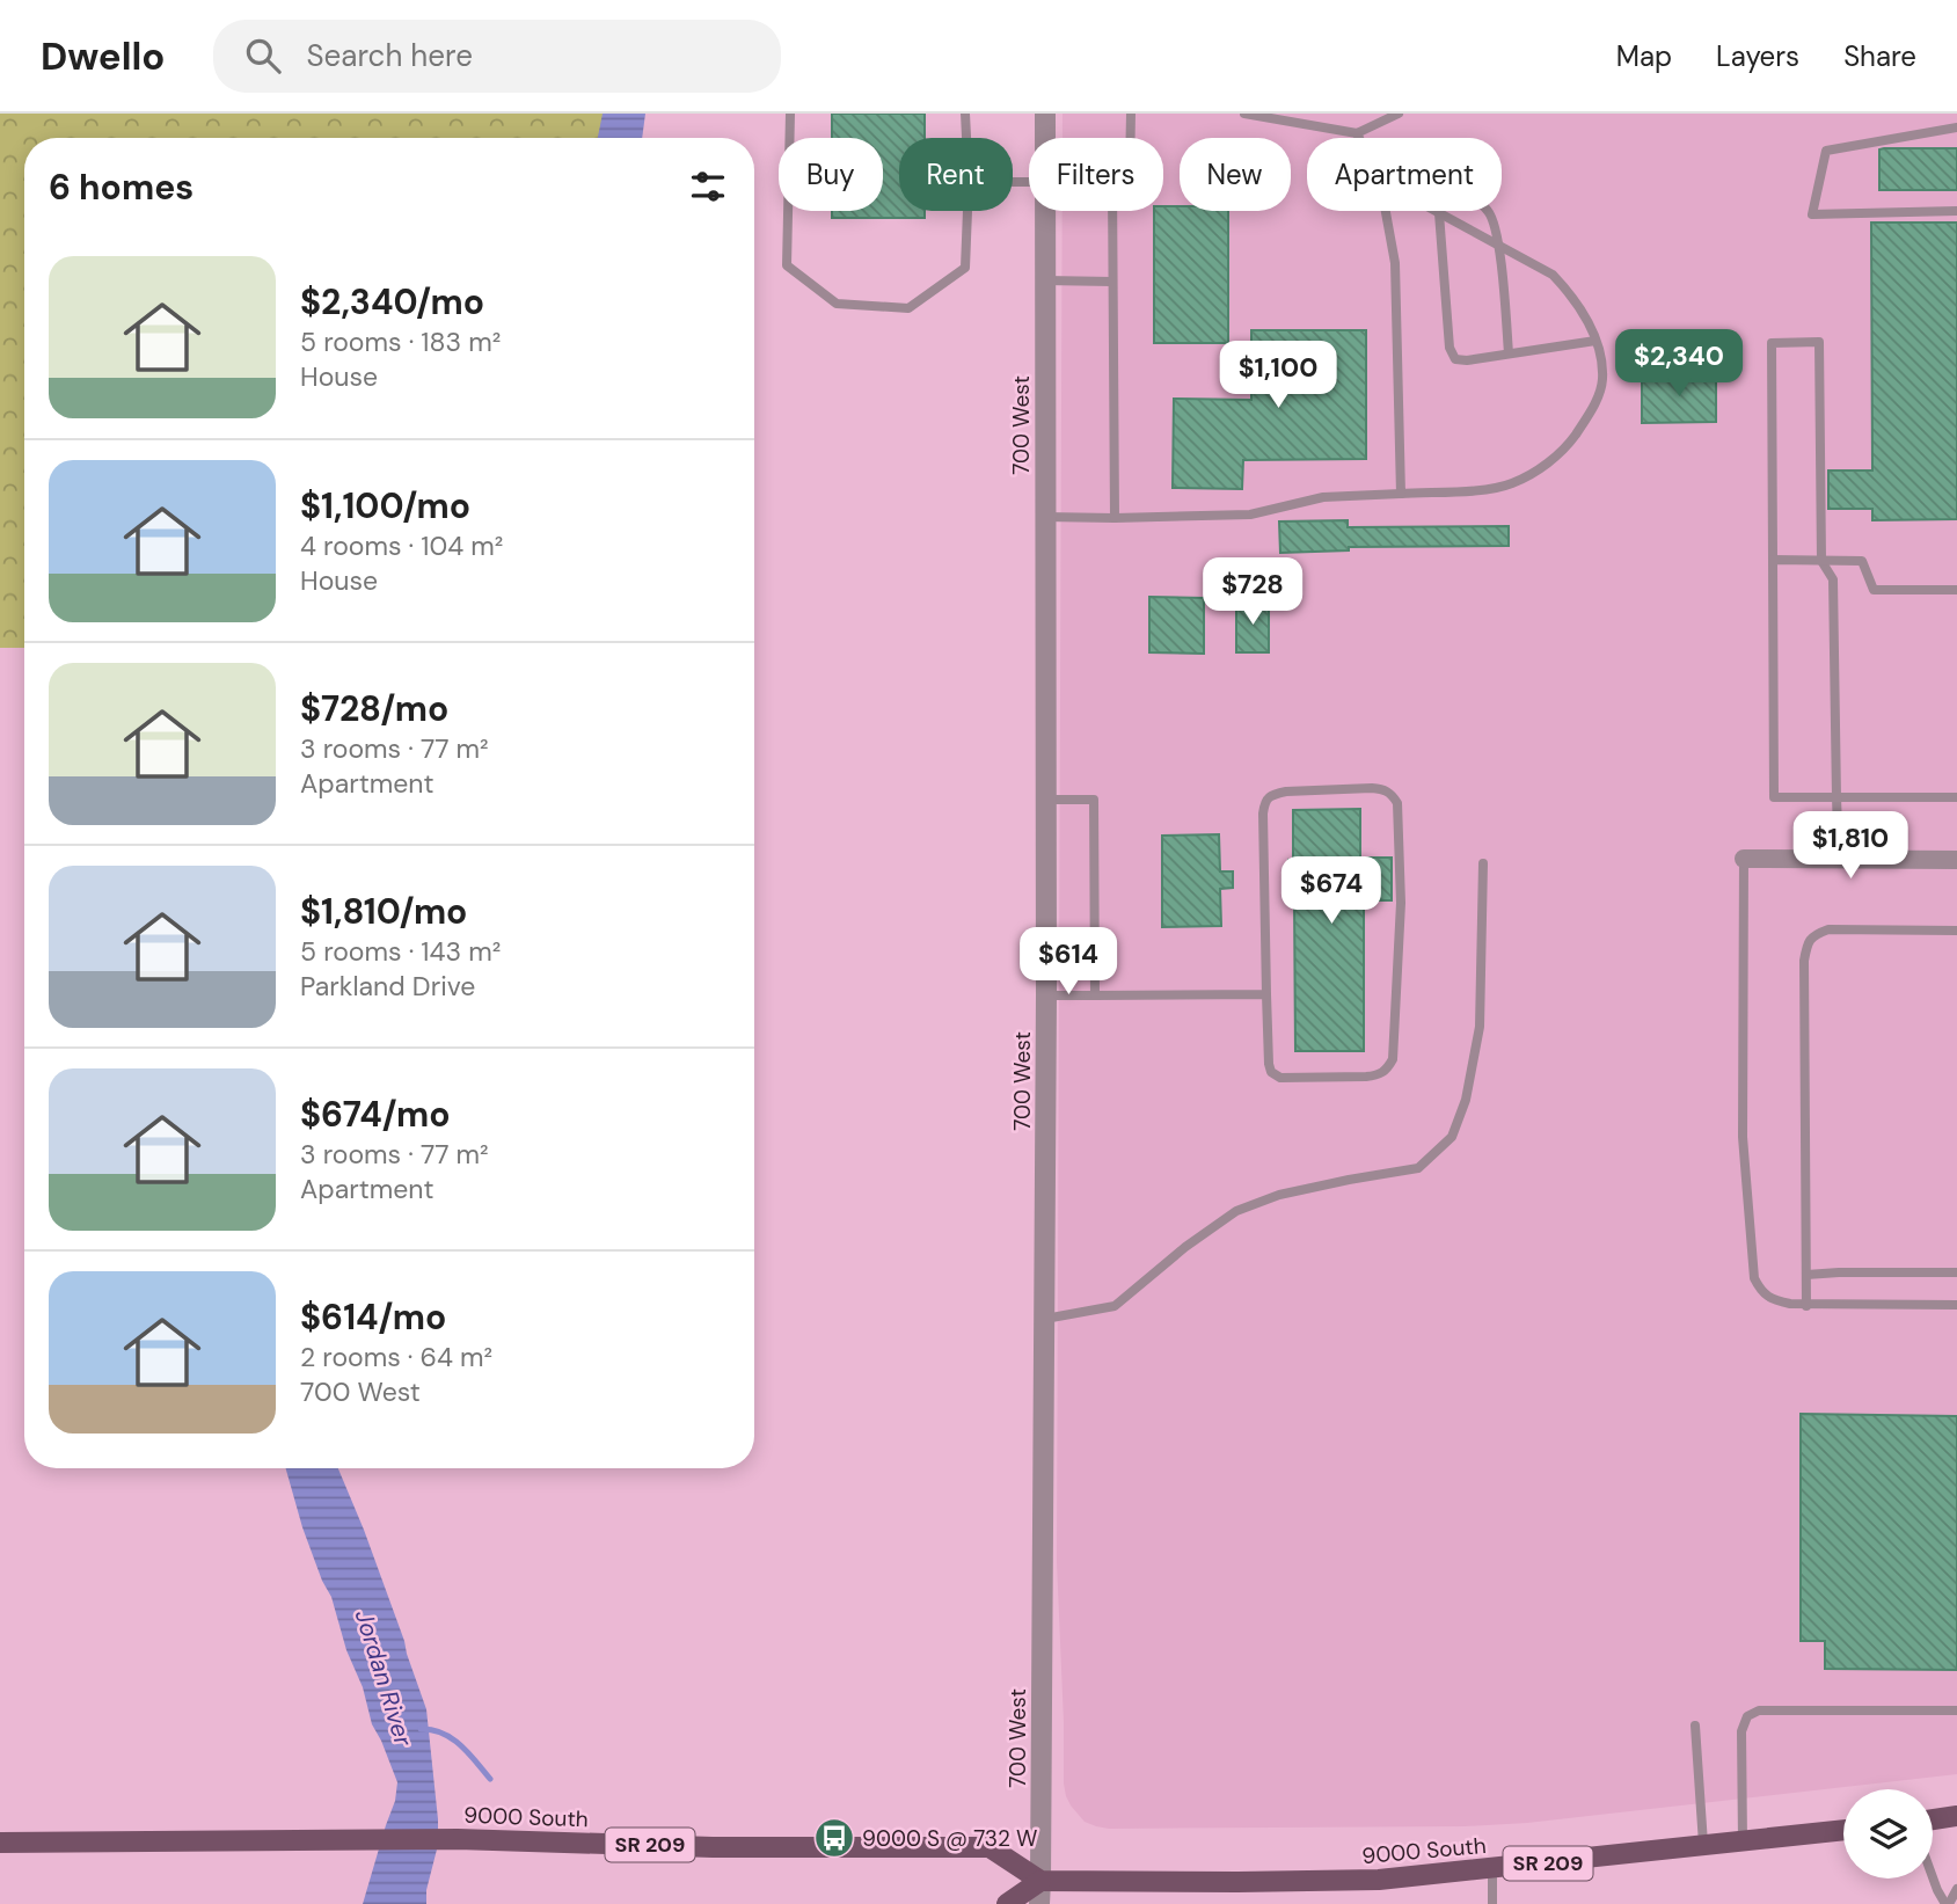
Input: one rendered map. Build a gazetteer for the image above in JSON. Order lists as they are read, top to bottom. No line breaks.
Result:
{"streets":{"main road":["9000 South","SR 209"],"street":["700 West"]},"crossings":[["700 West","9000 South"]],"water":["Jordan River"],"places":{"bus stop":["9000 S @ 732 W"]},"page":{"header":"Dwello","search":"Search here","nav":["Map","Layers","Share"],"chip":["Buy","Rent","Filters","New","Apartment"],"heading":"6 homes","list":[{"name":"$2,340/mo","note":"5 rooms · 183 m² · House"},{"name":"$1,100/mo","note":"4 rooms · 104 m² · House"},{"name":"$728/mo","note":"3 rooms · 77 m² · Apartment"},{"name":"$1,810/mo","note":"5 rooms · 143 m² · Parkland Drive"},{"name":"$674/mo","note":"3 rooms · 77 m² · Apartment"},{"name":"$614/mo","note":"2 rooms · 64 m² · 700 West"}],"price":["$2,340","$1,100","$728","$1,810","$674","$614"]}}
